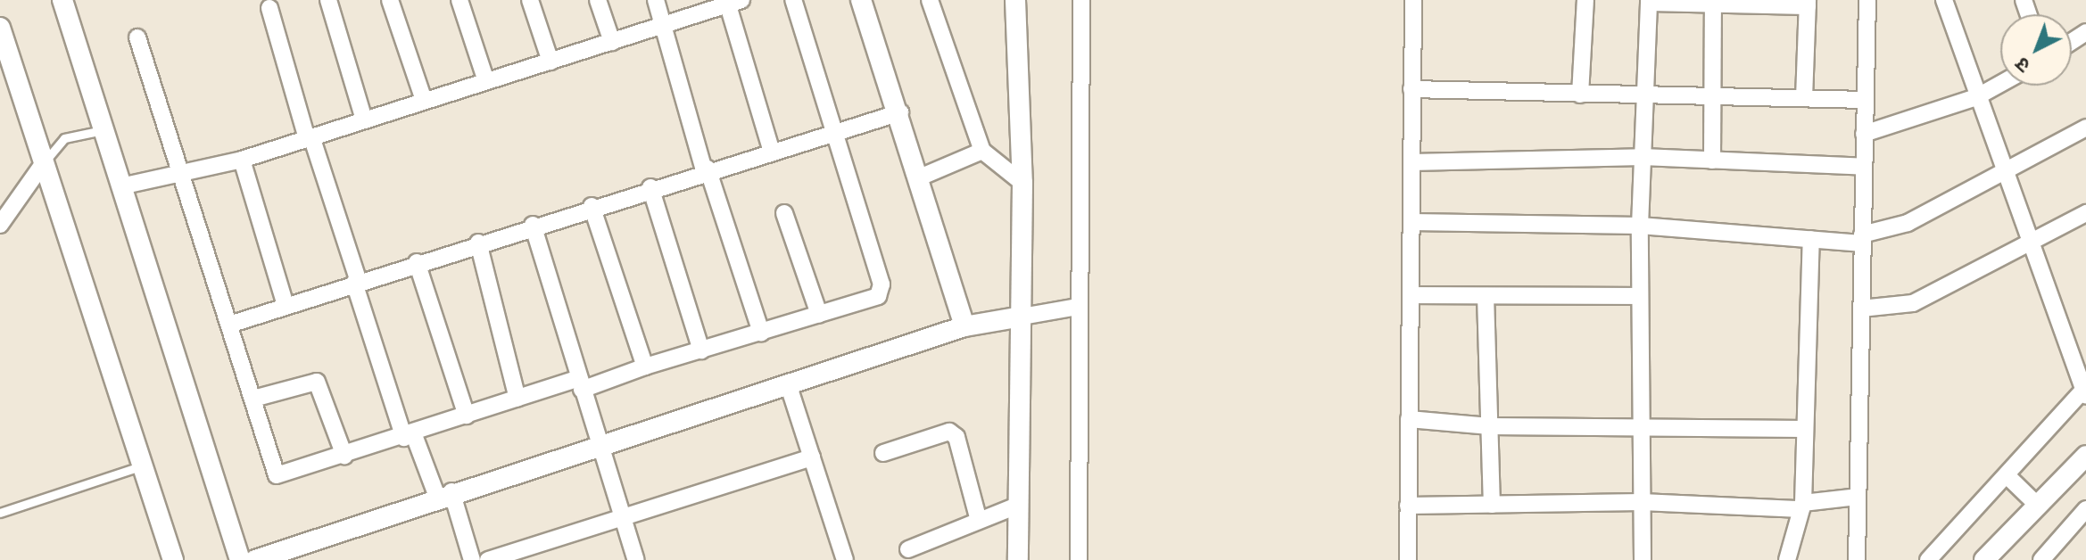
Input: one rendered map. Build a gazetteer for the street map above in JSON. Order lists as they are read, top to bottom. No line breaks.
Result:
{"north":"bottom left"}
